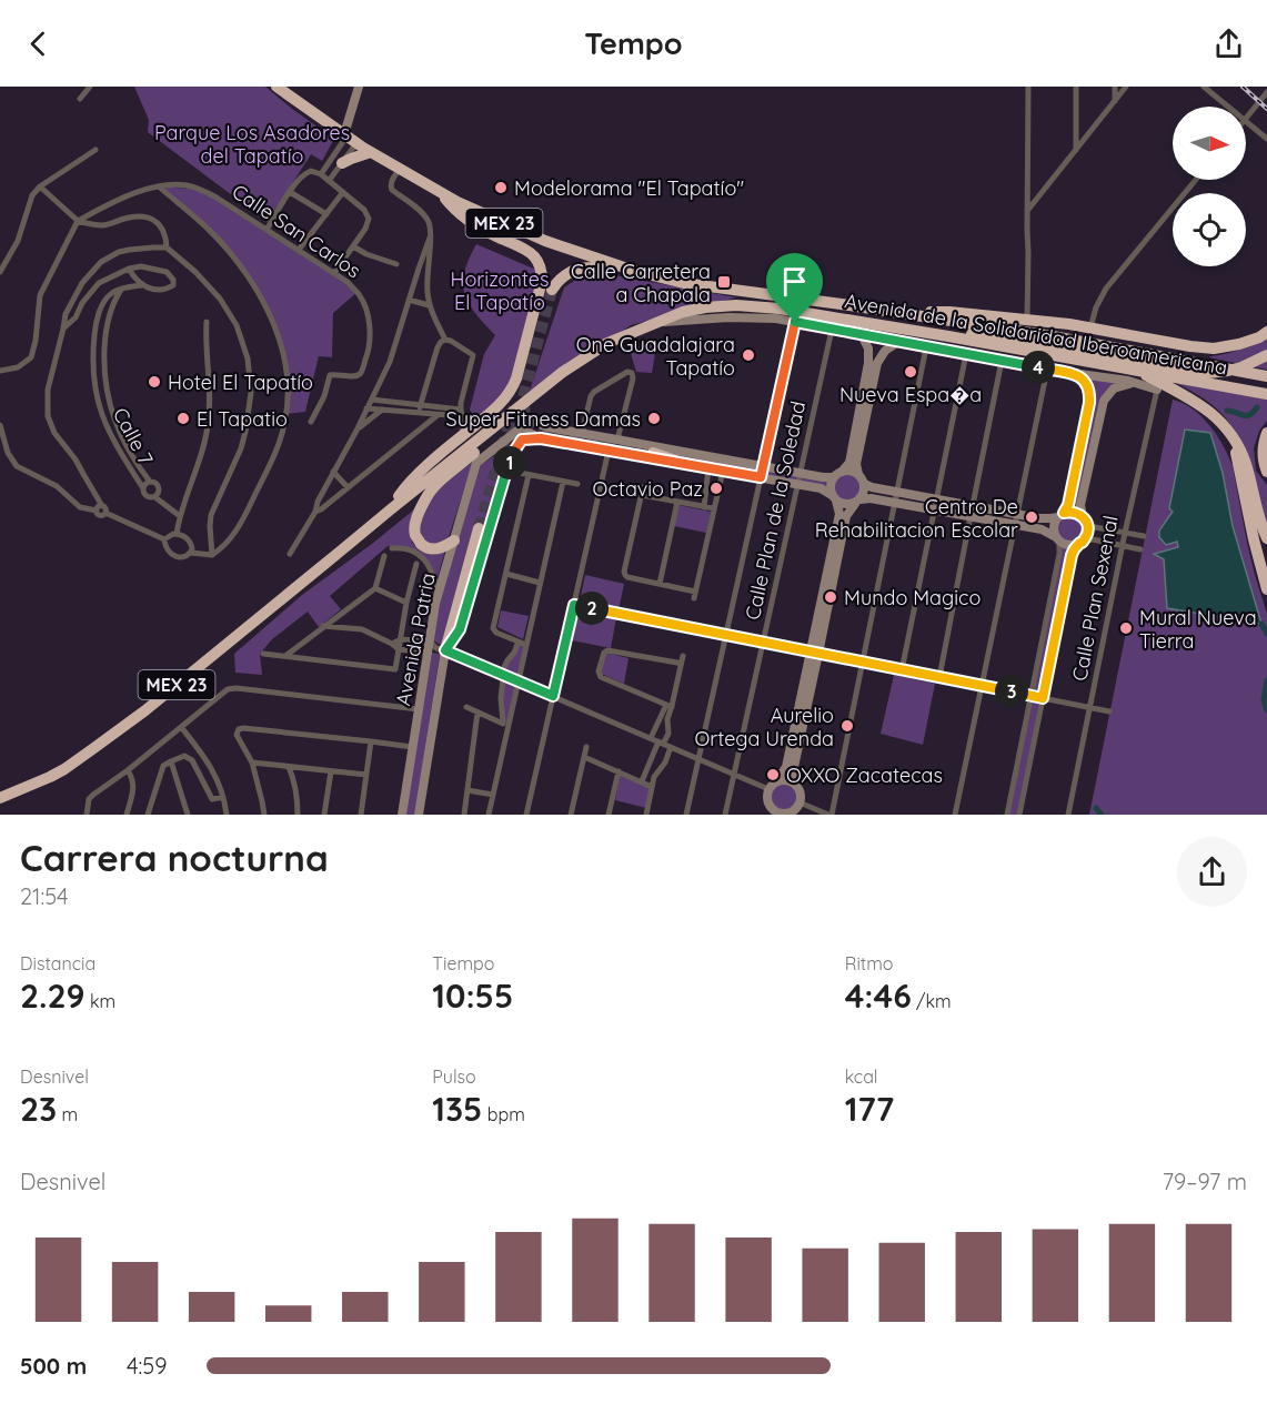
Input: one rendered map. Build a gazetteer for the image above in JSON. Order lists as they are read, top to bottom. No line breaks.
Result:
{"streets":{"highway":["MEX 23","Avenida de la Solidaridad Iberoamericana"],"street":["Calle San Carlos","Calle 7","Calle Plan de la Soledad","Calle Plan Sexenal","Avenida Patria"]},"parks":["Parque Los Asadores del Tapatío","Horizontes El Tapatío"],"places":{"other":["Modelorama \"El Tapatío\"","One Guadalajara Tapatío","Nueva Espa�a","Hotel El Tapatío","El Tapatio","Super Fitness Damas","Octavio Paz","Centro De Rehabilitacion Escolar","Mundo Magico","Mural Nueva Tierra","Aurelio Ortega Urenda","OXXO Zacatecas"],"transit":["Calle Carretera a Chapala"]},"north":"right","page":{"header":"Tempo","pins":["4","1","2","3"],"heading":["Carrera nocturna","21:54"],"stats":[["Distancia","2.29 km"],["Tiempo","10:55"],["Ritmo","4:46 /km"],["Desnivel","23 m"],["Pulso","135 bpm"],["kcal","177"]],"chart":["Desnivel","79–97 m"],"list":[{"name":"500 m","note":"4:59"}]}}
